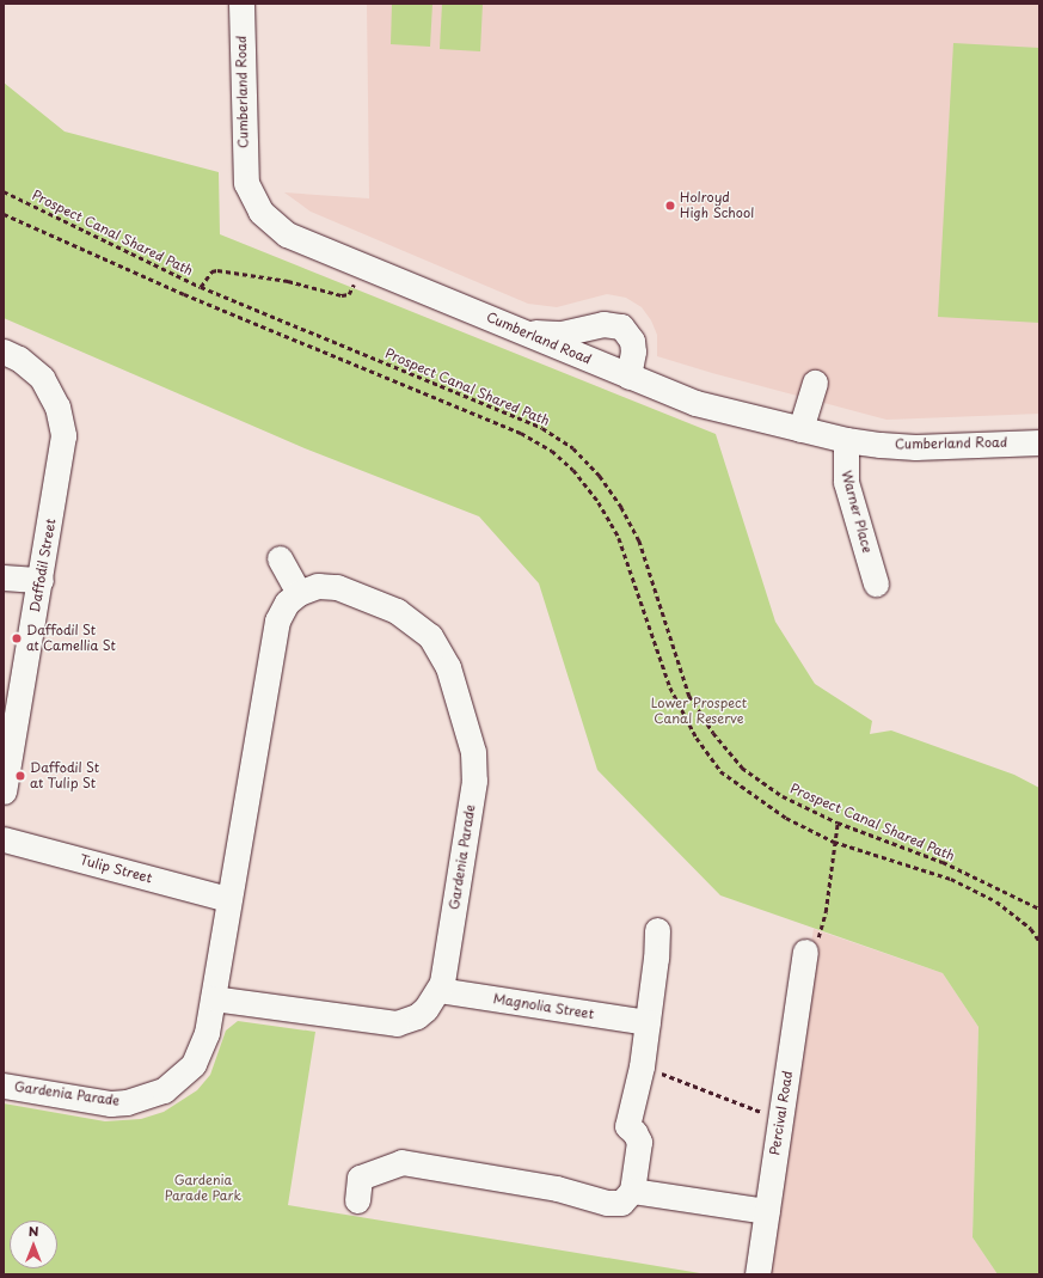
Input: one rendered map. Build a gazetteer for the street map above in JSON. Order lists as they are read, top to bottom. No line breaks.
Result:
{"streets":{"street":["Cumberland Road","Warner Place","Daffodil Street","Gardenia Parade","Tulip Street","Magnolia Street","Percival Road"],"path":["Prospect Canal Shared Path"]},"crossings":[["Cumberland Road","Warner Place"],["Gardenia Parade","Tulip Street"],["Gardenia Parade","Magnolia Street"]],"parks":["Lower Prospect Canal Reserve","Gardenia Parade Park"],"places":["Holroyd High School","Daffodil St at Camellia St","Daffodil St at Tulip St"],"north":"top"}
